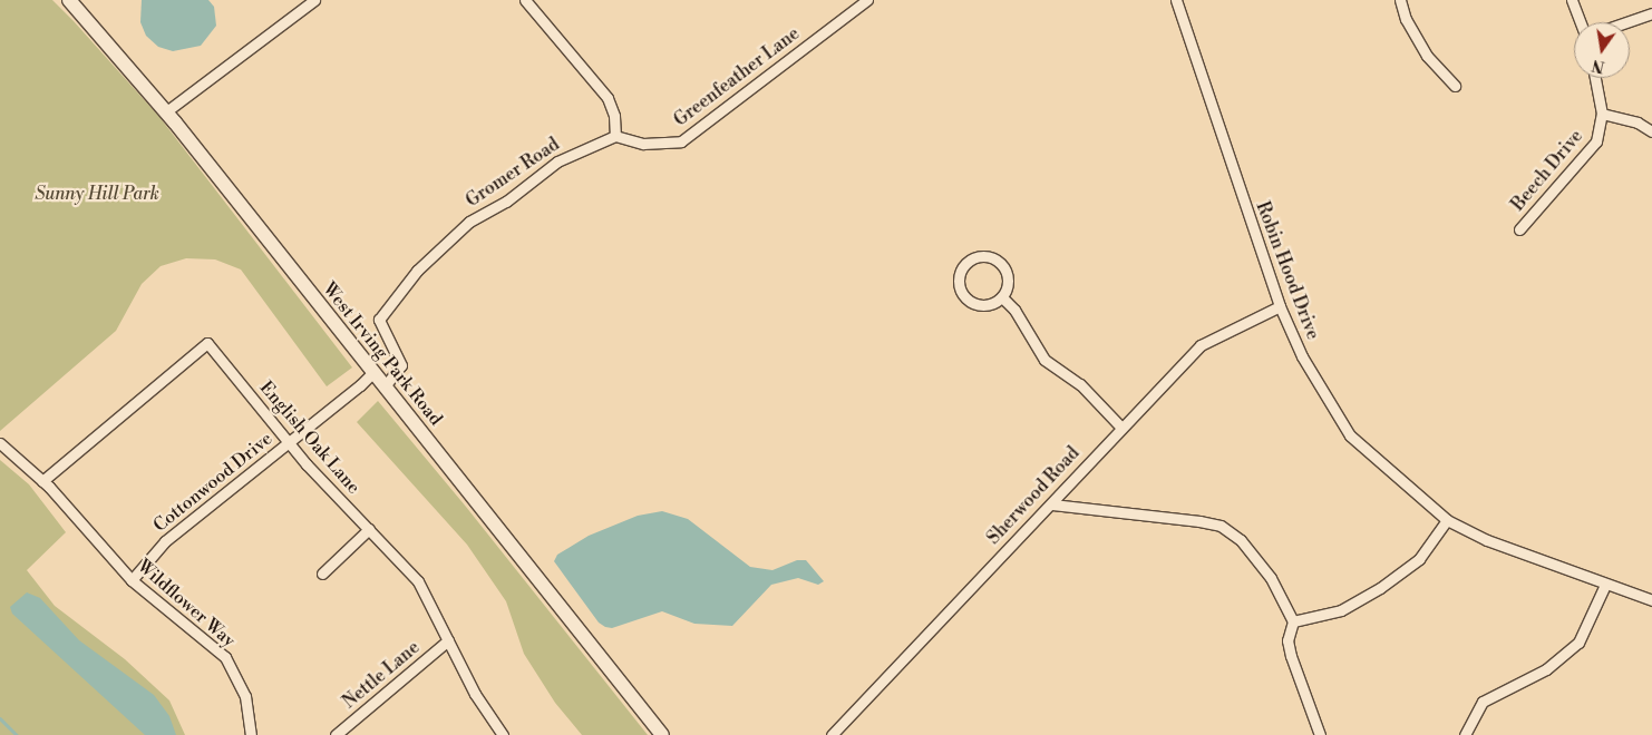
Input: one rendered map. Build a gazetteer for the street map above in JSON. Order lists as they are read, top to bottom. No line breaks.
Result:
{"streets":{"main road":["West Irving Park Road"],"street":["Greenfeather Lane","Beech Drive","Gromer Road","Robin Hood Drive","English Oak Lane","Cottonwood Drive","Sherwood Road","Wildflower Way","Nettle Lane"]},"crossings":[["Greenfeather Lane","Gromer Road"],["Gromer Road","West Irving Park Road"],["Robin Hood Drive","Sherwood Road"],["West Irving Park Road","Cottonwood Drive"],["English Oak Lane","Cottonwood Drive"],["English Oak Lane","Wildflower Way"],["English Oak Lane","Nettle Lane"],["Cottonwood Drive","Wildflower Way"]],"parks":["Sunny Hill Park"],"north":"bottom"}
